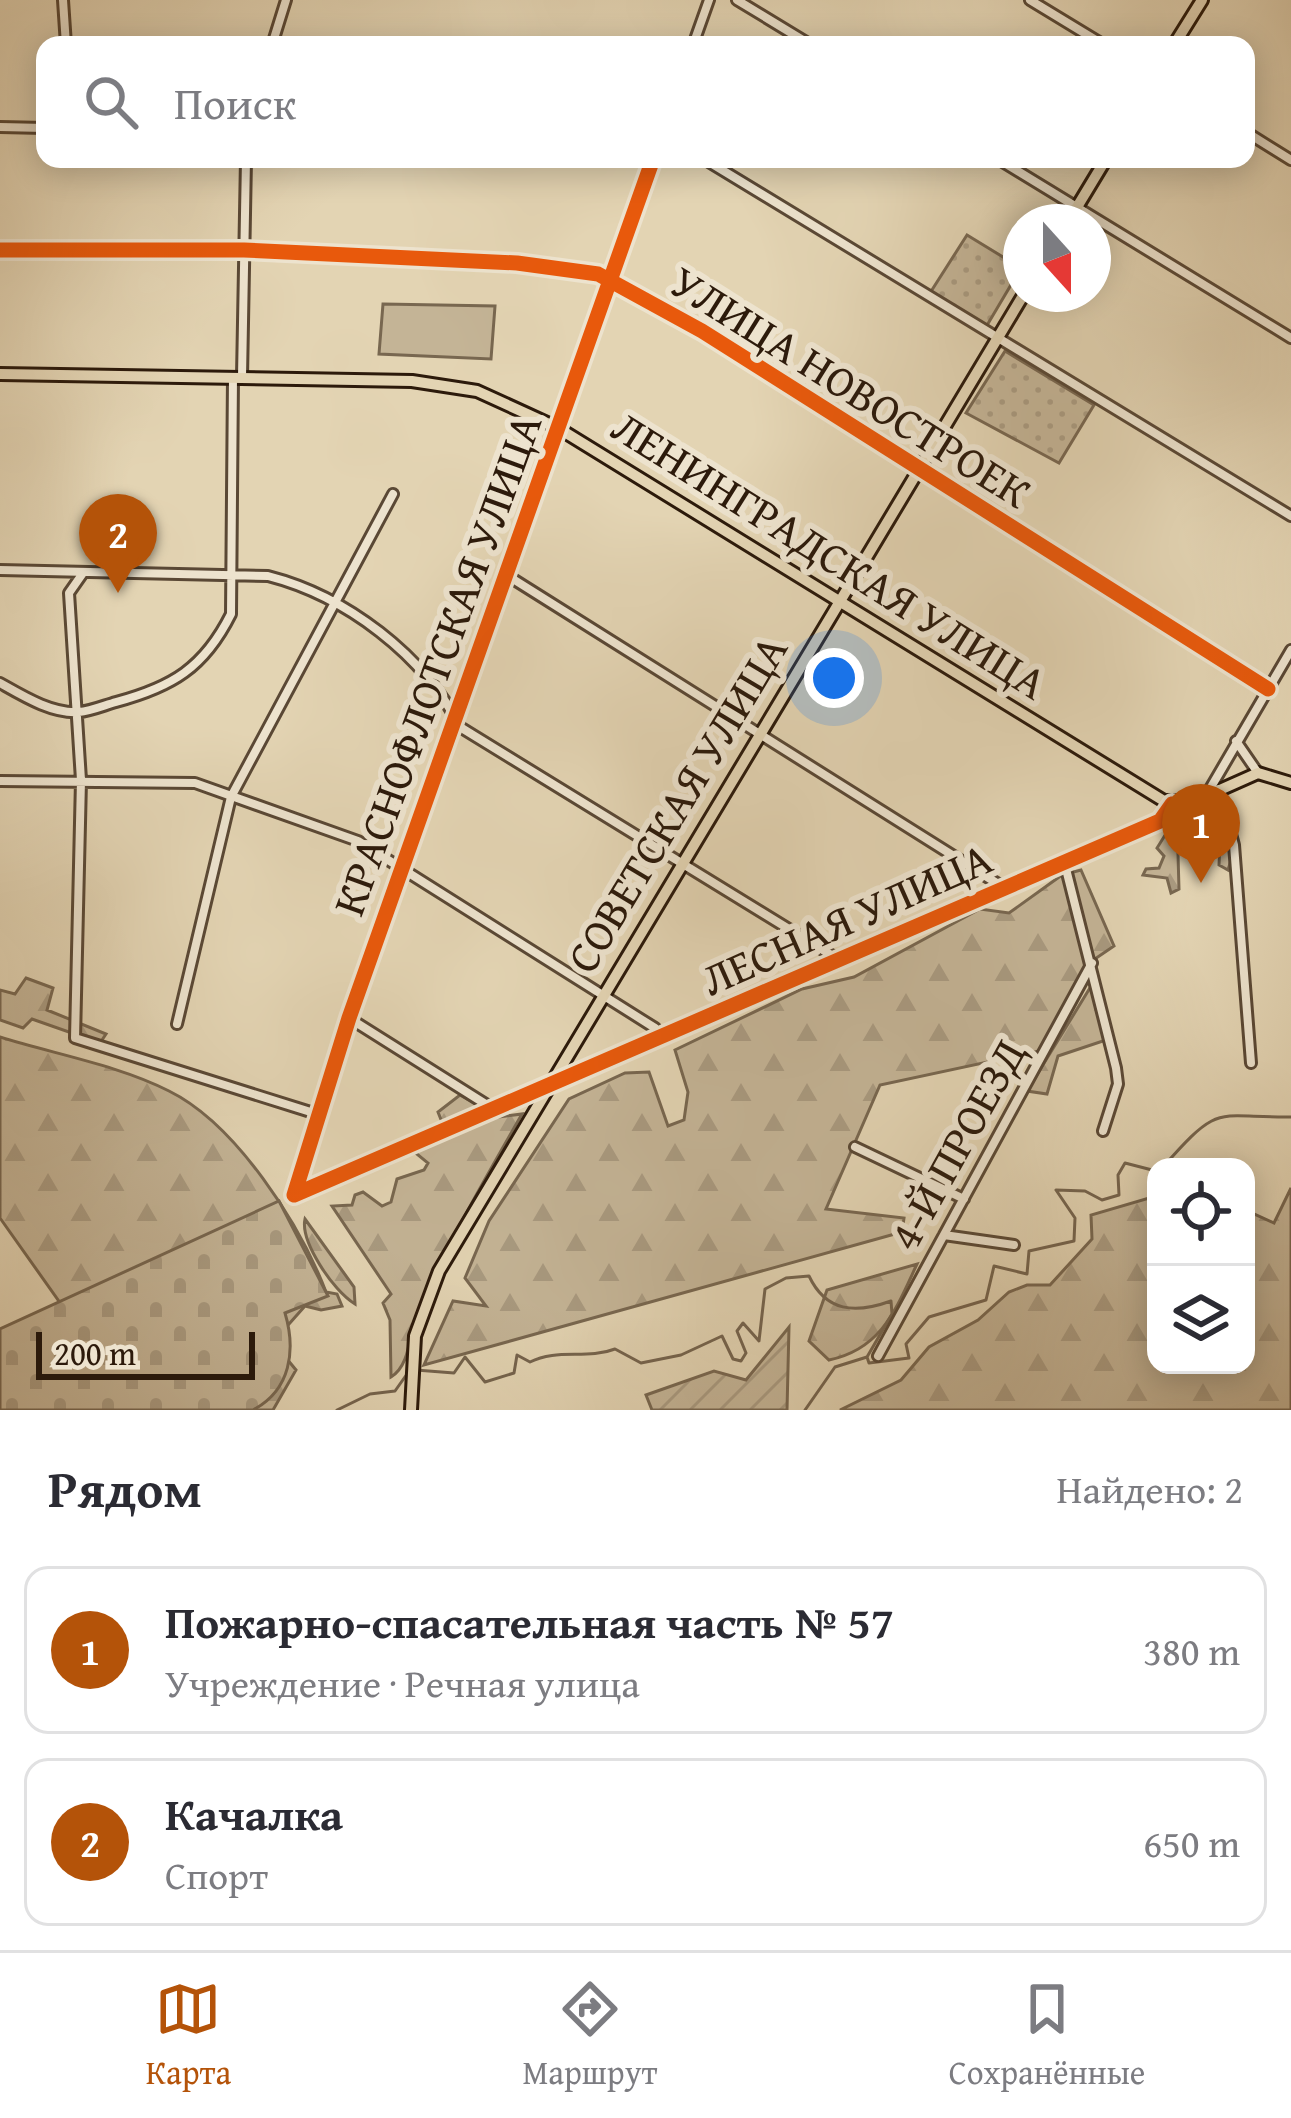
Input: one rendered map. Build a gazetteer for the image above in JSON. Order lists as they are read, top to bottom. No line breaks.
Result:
{"streets":{"main road":["ЛЕНИНГРАДСКАЯ УЛИЦА","СОВЕТСКАЯ УЛИЦА","ЛЕСНАЯ УЛИЦА"],"street":["УЛИЦА НОВОСТРОЕК","КРАСНОФЛОТСКАЯ УЛИЦА","4-Й ПРОЕЗД"]},"crossings":[["УЛИЦА НОВОСТРОЕК","КРАСНОФЛОТСКАЯ УЛИЦА"],["УЛИЦА НОВОСТРОЕК","СОВЕТСКАЯ УЛИЦА"],["ЛЕНИНГРАДСКАЯ УЛИЦА","КРАСНОФЛОТСКАЯ УЛИЦА"],["ЛЕНИНГРАДСКАЯ УЛИЦА","СОВЕТСКАЯ УЛИЦА"],["ЛЕНИНГРАДСКАЯ УЛИЦА","ЛЕСНАЯ УЛИЦА"],["КРАСНОФЛОТСКАЯ УЛИЦА","ЛЕСНАЯ УЛИЦА"],["СОВЕТСКАЯ УЛИЦА","ЛЕСНАЯ УЛИЦА"]],"scale_bar":"200 m","north":"bottom","page":{"search":"Поиск","pins":["2","1"],"scale":"200 m","heading":["Рядом","Найдено: 2"],"list":[{"mark":"1","name":"Пожарно-спасательная часть № 57","note":"Учреждение · Речная улица","value":"380 m"},{"mark":"2","name":"Качалка","note":"Спорт","value":"650 m"}],"nav":["Карта","Маршрут","Сохранённые"]}}
